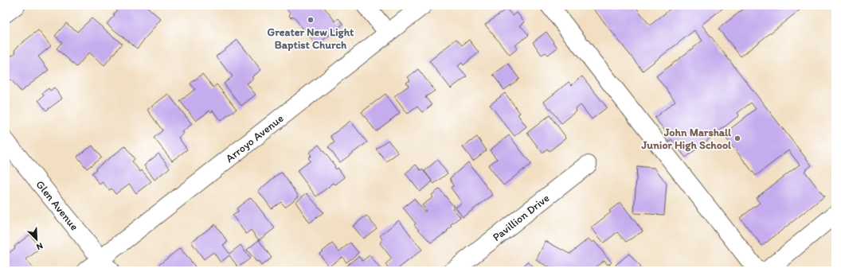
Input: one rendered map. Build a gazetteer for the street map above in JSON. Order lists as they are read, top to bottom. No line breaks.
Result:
{"streets":{"street":["Arroyo Avenue","Glen Avenue","Pavillion Drive"]},"crossings":[["Arroyo Avenue","Glen Avenue"]],"places":["Greater New Light Baptist Church","John Marshall Junior High School"],"north":"bottom right"}
